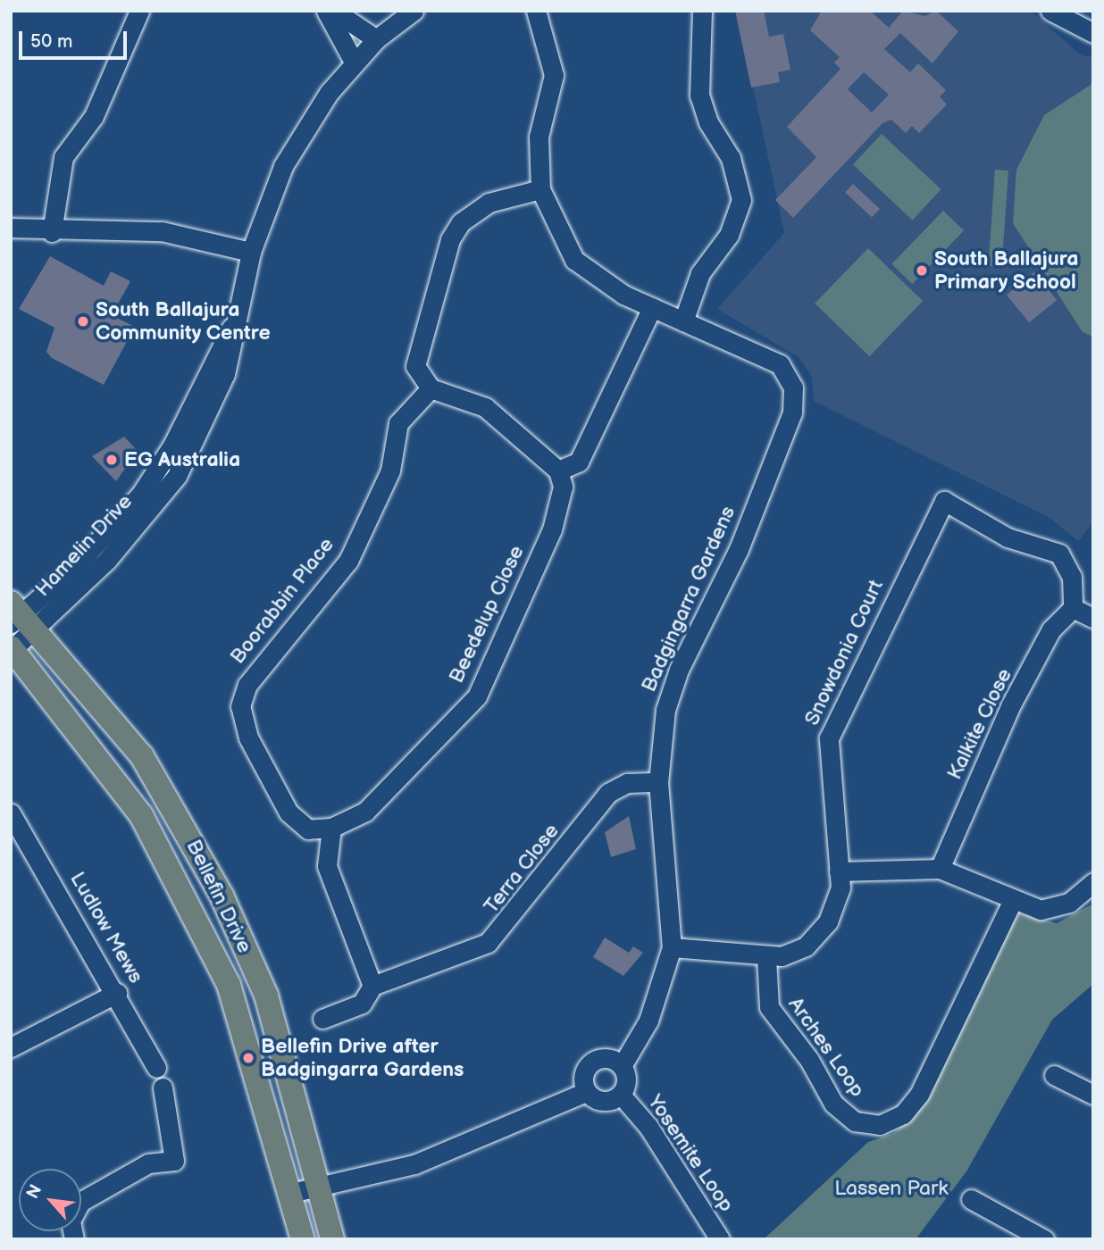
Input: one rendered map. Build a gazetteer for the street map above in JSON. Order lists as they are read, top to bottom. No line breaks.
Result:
{"streets":{"main road":["Bellefin Drive"],"street":["Hamelin Drive","Badgingarra Gardens","Boorabbin Place","Beedelup Close","Snowdonia Court","Kalkite Close","Terra Close","Ludlow Mews","Arches Loop","Yosemite Loop"]},"crossings":[["Hamelin Drive","Bellefin Drive"],["Badgingarra Gardens","Snowdonia Court"],["Badgingarra Gardens","Terra Close"],["Badgingarra Gardens","Yosemite Loop"],["Boorabbin Place","Beedelup Close"],["Snowdonia Court","Kalkite Close"],["Snowdonia Court","Arches Loop"]],"parks":["Lassen Park"],"places":["South Ballajura Primary School","South Ballajura Community Centre","EG Australia","Bellefin Drive after Badgingarra Gardens"],"scale_bar":"50 m","north":"top left"}
